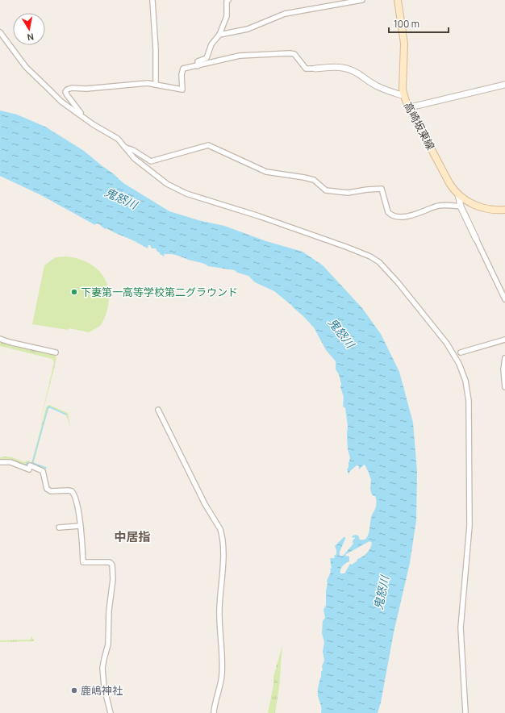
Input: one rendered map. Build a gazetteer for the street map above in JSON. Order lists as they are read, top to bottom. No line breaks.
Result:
{"streets":{"main road":["高崎坂東線"]},"districts":["中居指"],"water":["鬼怒川"],"places":["下妻第一高等学校第二グラウンド","鹿嶋神社"],"scale_bar":"100 m","north":"bottom"}
